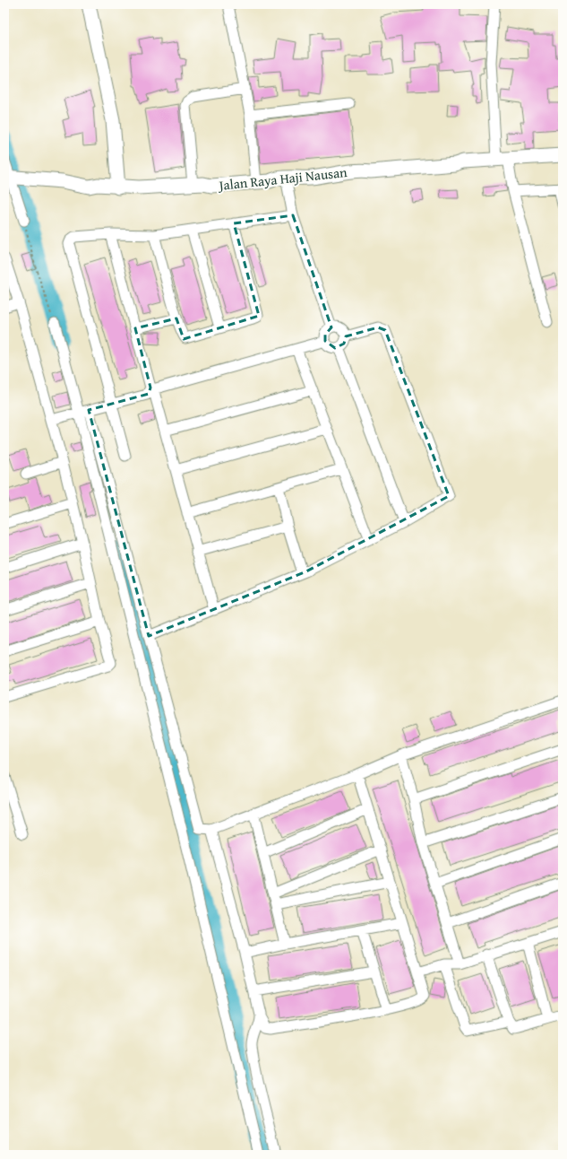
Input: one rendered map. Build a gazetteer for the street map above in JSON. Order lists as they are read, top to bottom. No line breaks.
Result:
{"streets":{"street":["Jalan Raya Haji Nausan"]}}
